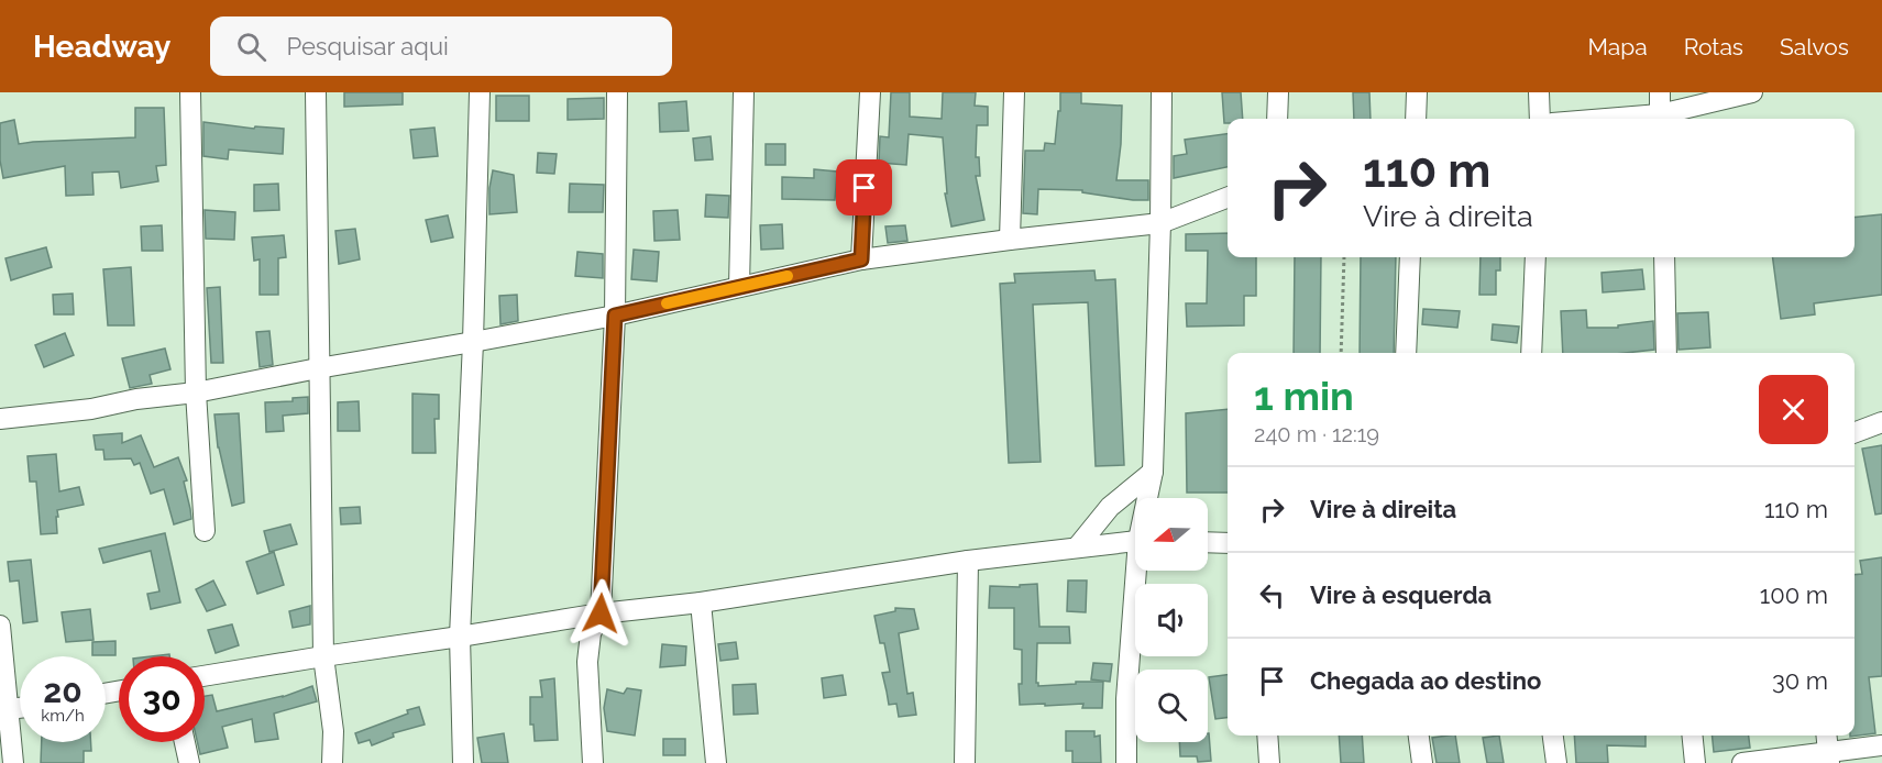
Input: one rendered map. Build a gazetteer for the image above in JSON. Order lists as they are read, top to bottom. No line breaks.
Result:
{"north":"left","page":{"header":"Headway","search":"Pesquisar aqui","nav":["Mapa","Rotas","Salvos"],"turn":["110 m","Vire à direita"],"heading":["1 min","240 m · 12:19"],"list":[{"name":"Vire à direita","value":"110 m"},{"name":"Vire à esquerda","value":"100 m"},{"name":"Chegada ao destino","value":"30 m"}],"speed":"20 km/h","limit":"30"}}
